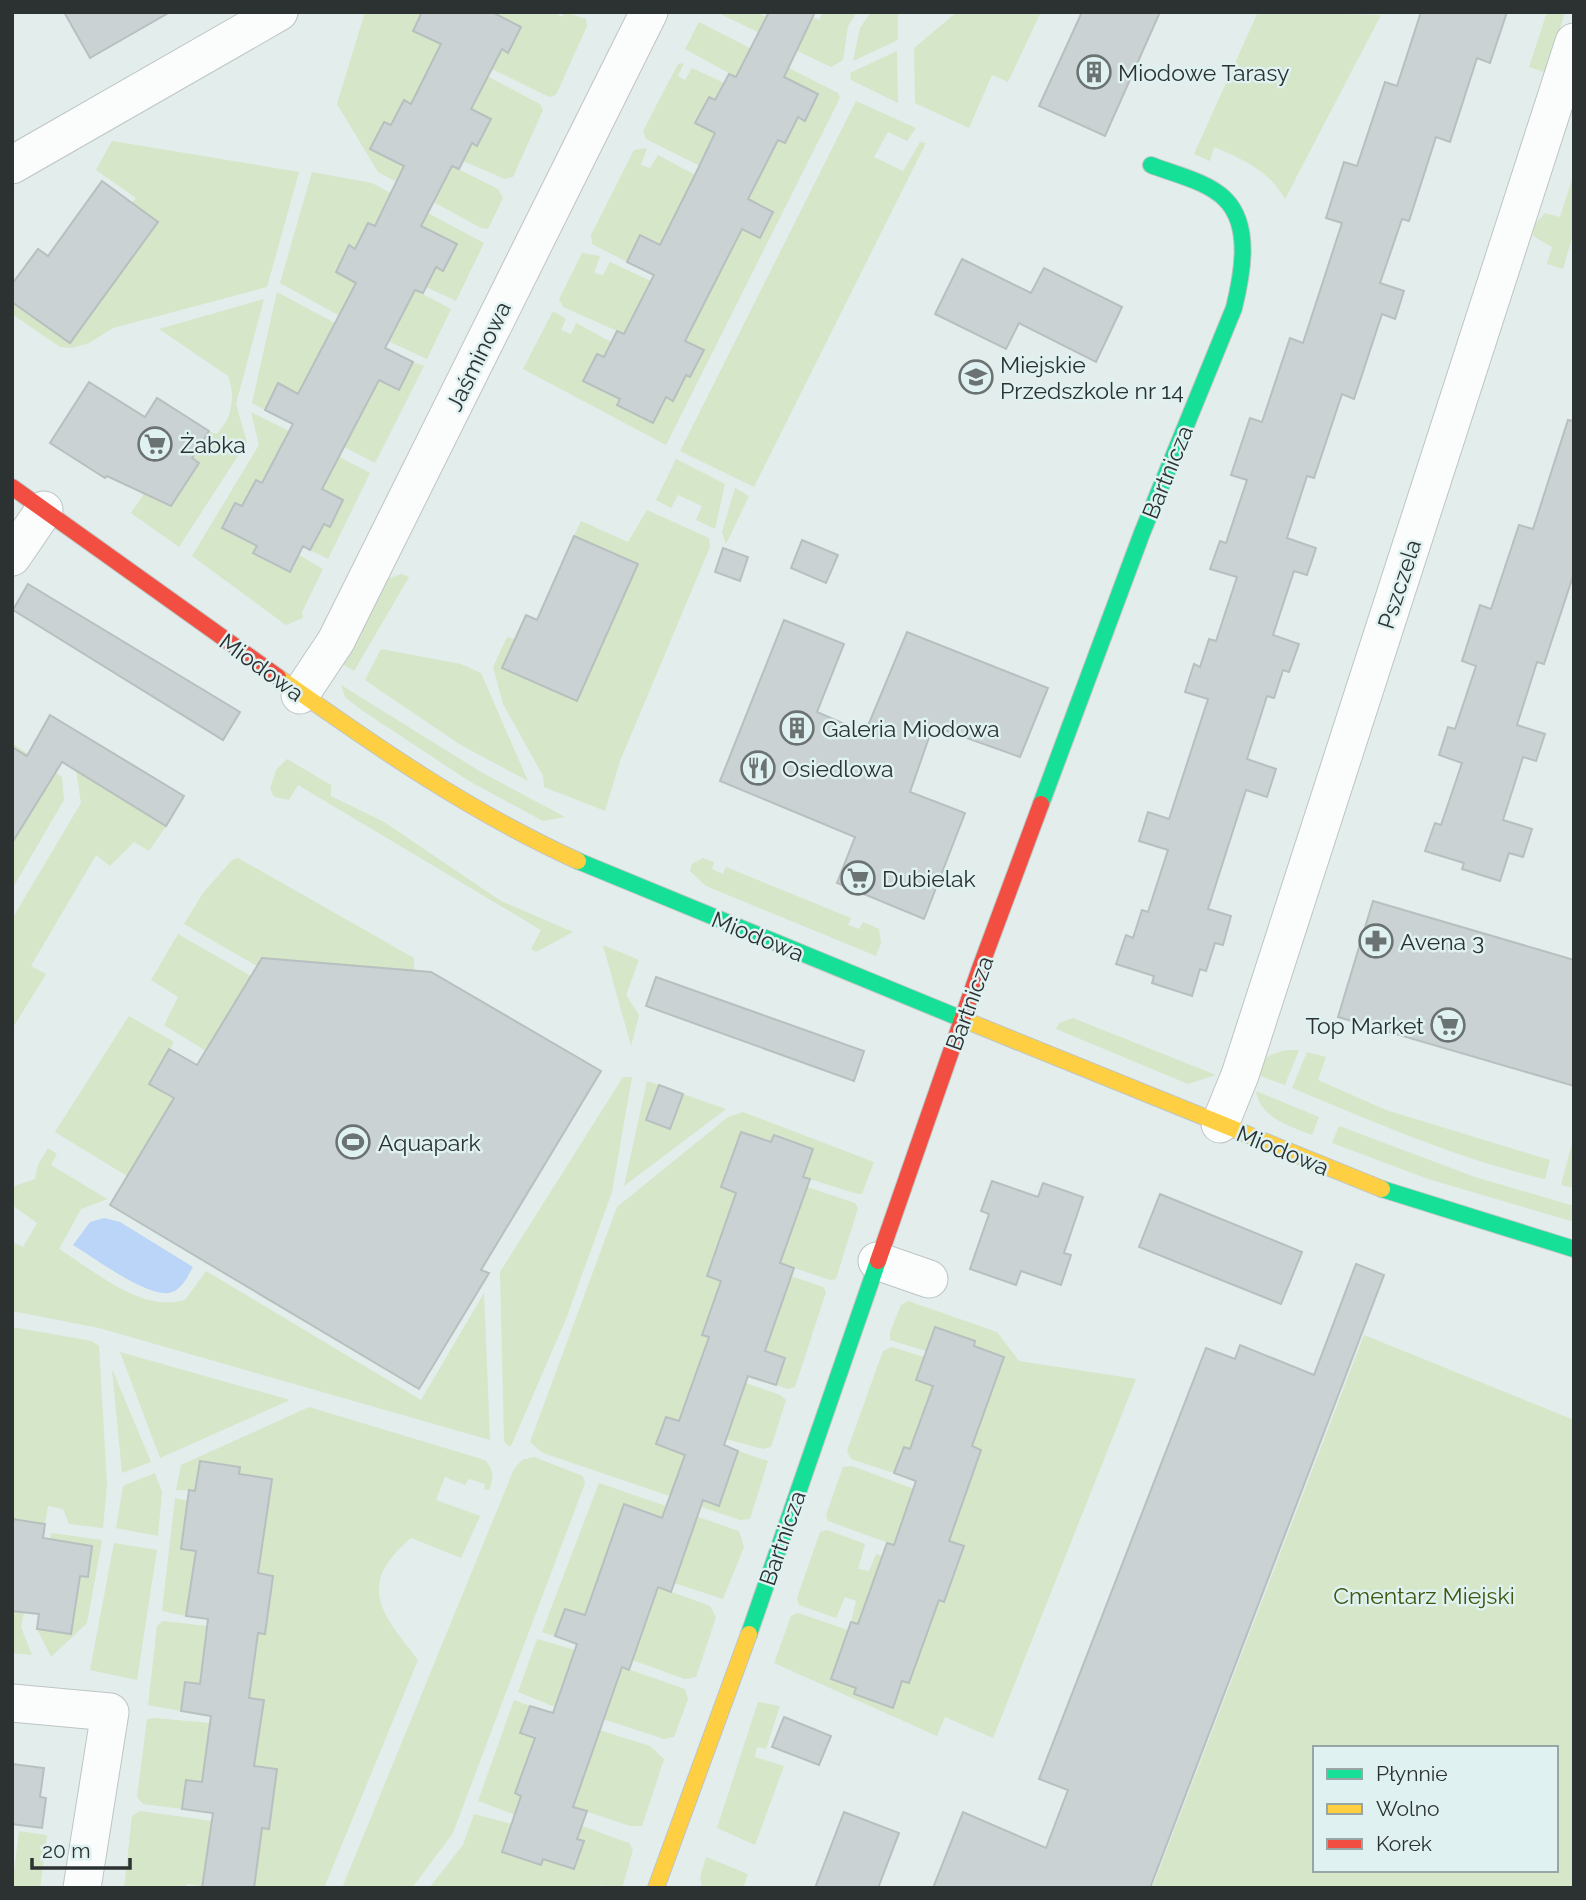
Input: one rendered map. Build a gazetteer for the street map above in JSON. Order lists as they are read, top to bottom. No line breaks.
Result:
{"streets":{"street":["Jaśminowa","Bartnicza","Pszczela","Miodowa"]},"crossings":[["Jaśminowa","Miodowa"],["Bartnicza","Miodowa"],["Pszczela","Miodowa"]],"parks":["Cmentarz Miejski"],"places":{"building":["Miodowe Tarasy","Galeria Miodowa"],"school or university":["Miejskie Przedszkole nr 14"],"supermarket":["Żabka","Dubielak","Top Market"],"restaurant":["Osiedlowa"],"pharmacy":["Avena 3"],"sports":["Aquapark"]},"legend":["Płynnie","Wolno","Korek"],"scale_bar":"20 m"}
